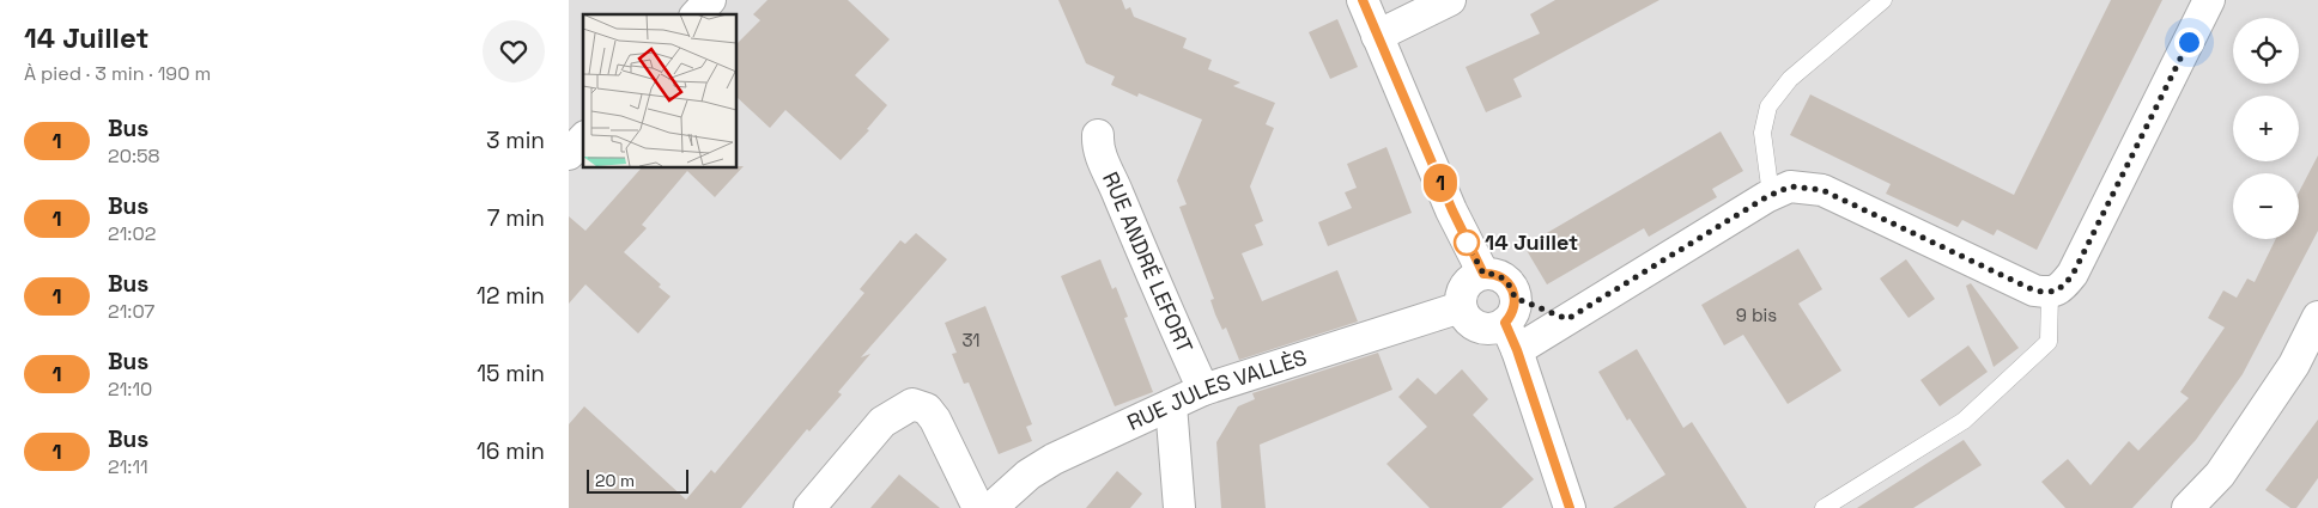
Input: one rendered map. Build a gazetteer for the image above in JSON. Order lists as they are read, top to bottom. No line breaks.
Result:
{"streets":{"street":["RUE ANDRÉ LEFORT","RUE JULES VALLÈS"]},"crossings":[["RUE ANDRÉ LEFORT","RUE JULES VALLÈS"]],"places":["14 Juillet"],"lines":["bus line 1"],"house_numbers":["9 bis","31"],"scale_bar":"20 m","page":{"heading":["14 Juillet","À pied · 3 min · 190 m"],"on_map":"1","map_buttons":["+","−"],"list":[{"mark":"1","name":"Bus","note":"20:58","value":"3 min"},{"mark":"1","name":"Bus","note":"21:02","value":"7 min"},{"mark":"1","name":"Bus","note":"21:07","value":"12 min"},{"mark":"1","name":"Bus","note":"21:10","value":"15 min"},{"mark":"1","name":"Bus","note":"21:11","value":"16 min"}],"scale":"20 m"}}
